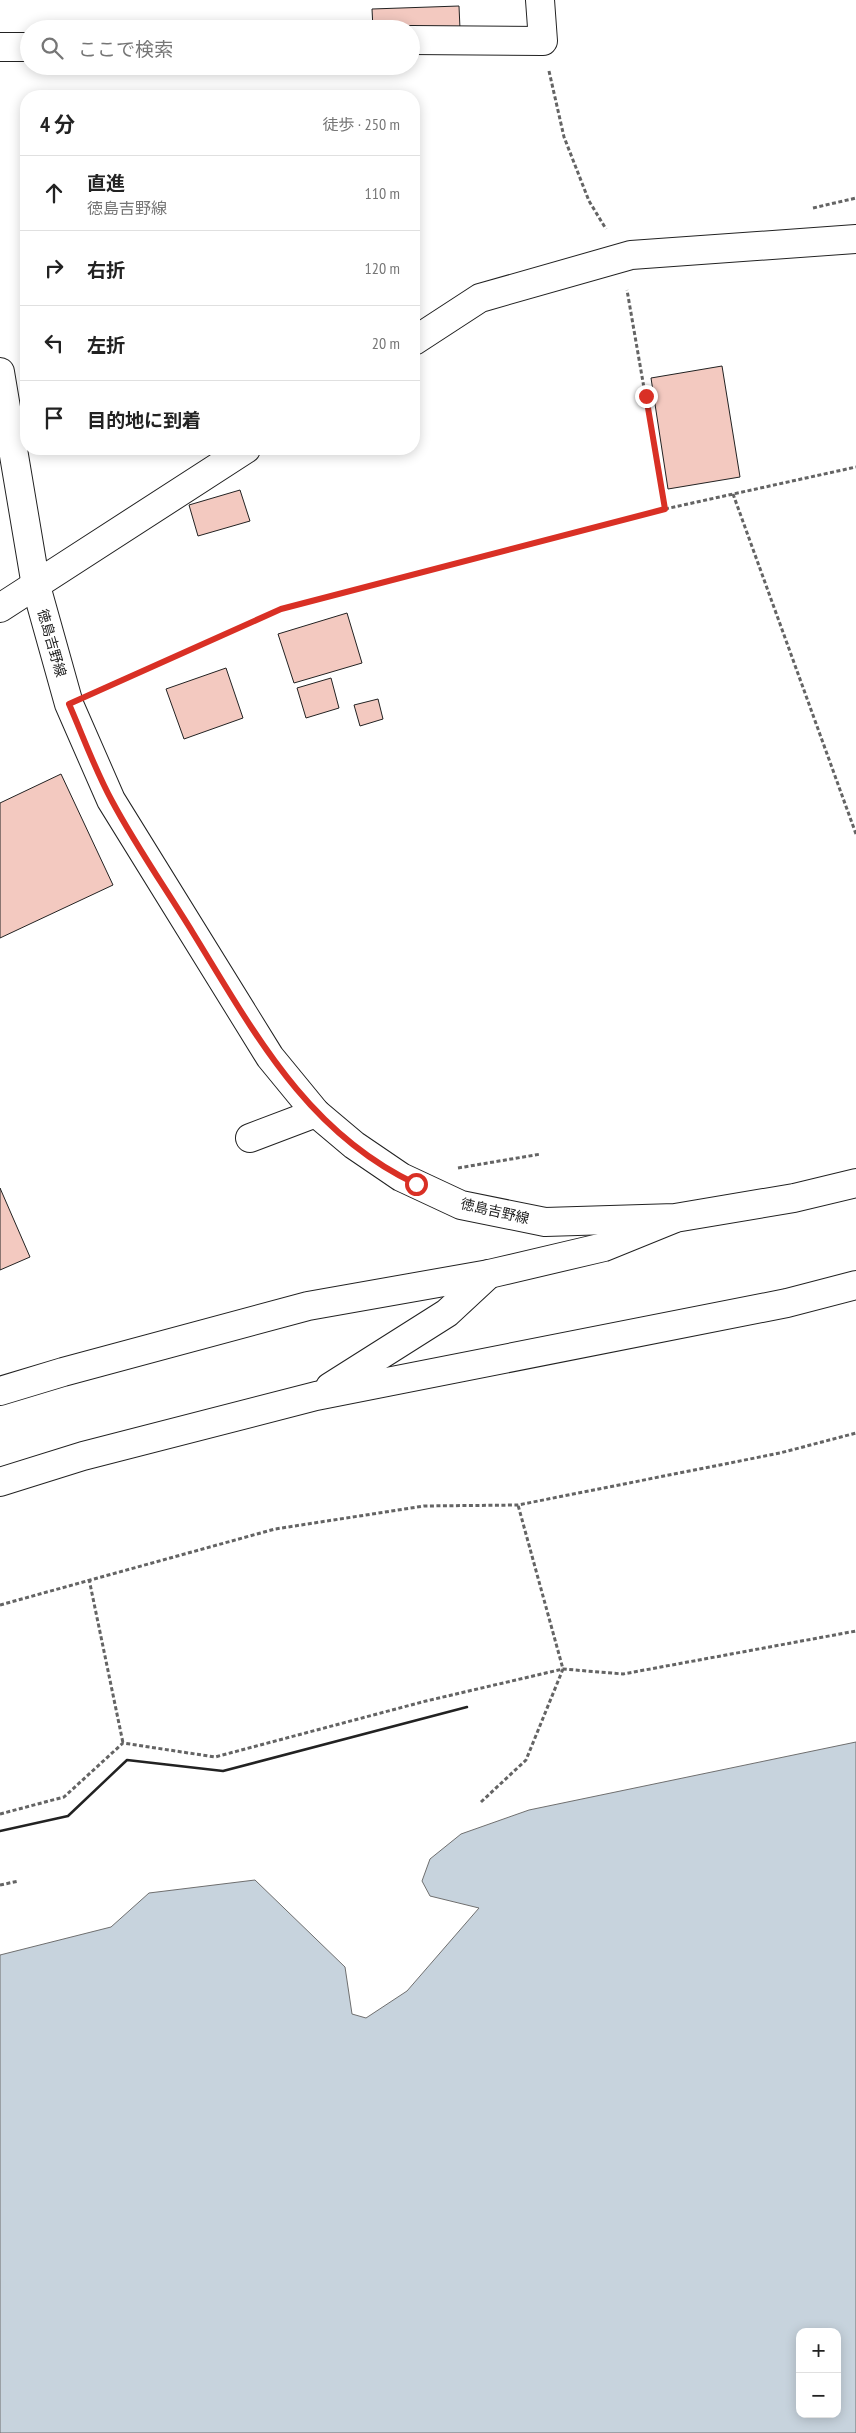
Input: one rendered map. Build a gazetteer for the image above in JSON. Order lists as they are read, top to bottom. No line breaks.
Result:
{"streets":{"street":["徳島吉野線"]},"page":{"search":"ここで検索","heading":["4 分","徒歩 · 250 m"],"list":[["直進","徳島吉野線","110 m"],["右折","120 m"],["左折","20 m"],"目的地に到着"],"map_buttons":["+","−"]}}
